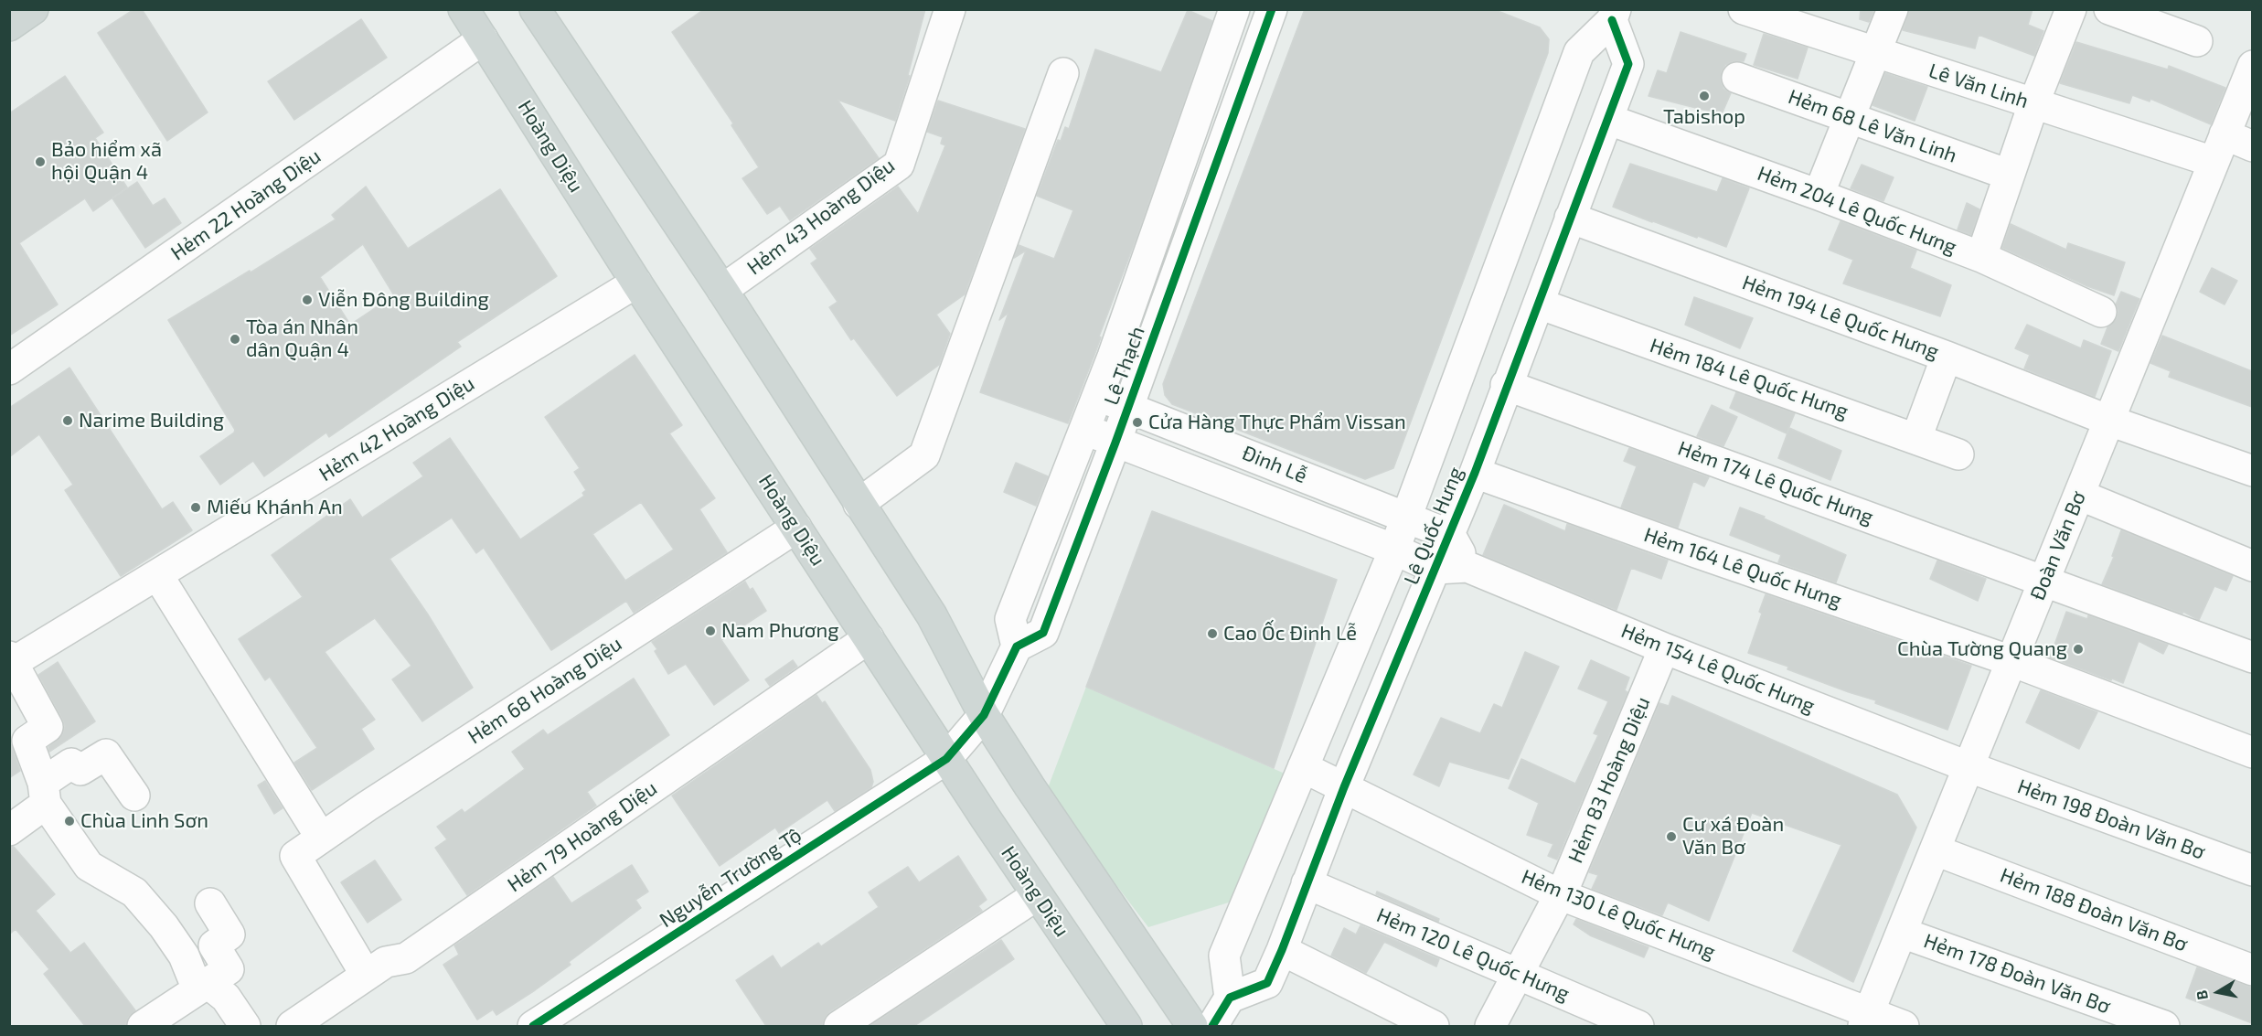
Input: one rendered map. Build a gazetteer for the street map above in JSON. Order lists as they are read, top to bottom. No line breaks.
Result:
{"streets":{"main road":["Hoàng Diệu"],"street":["Lê Văn Linh","Hẻm 68 Lê Văn Linh","Hẻm 22 Hoàng Diệu","Hẻm 204 Lê Quốc Hưng","Hẻm 43 Hoàng Diệu","Hẻm 194 Lê Quốc Hưng","Lê Thạch","Hẻm 184 Lê Quốc Hưng","Hẻm 42 Hoàng Diệu","Ðinh Lễ","Hẻm 174 Lê Quốc Hưng","Lê Quốc Hưng","Đoàn Văn Bơ","Hẻm 164 Lê Quốc Hưng","Hẻm 154 Lê Quốc Hưng","Hẻm 68 Hoàng Diệu","Hẻm 83 Hoàng Diệu","Hẻm 198 Đoàn Văn Bơ","Hẻm 79 Hoàng Diệu","Nguyễn Trường Tộ","Hẻm 188 Đoàn Văn Bơ","Hẻm 130 Lê Quốc Hưng","Hẻm 120 Lê Quốc Hưng","Hẻm 178 Đoàn Văn Bơ"]},"crossings":[["Lê Văn Linh","Đoàn Văn Bơ"],["Hoàng Diệu","Hẻm 22 Hoàng Diệu"],["Hoàng Diệu","Hẻm 42 Hoàng Diệu"],["Hoàng Diệu","Hẻm 68 Hoàng Diệu"],["Hoàng Diệu","Hẻm 79 Hoàng Diệu"],["Hoàng Diệu","Nguyễn Trường Tộ"],["Hẻm 204 Lê Quốc Hưng","Lê Quốc Hưng"],["Hẻm 194 Lê Quốc Hưng","Lê Quốc Hưng"],["Hẻm 194 Lê Quốc Hưng","Đoàn Văn Bơ"],["Lê Thạch","Ðinh Lễ"],["Hẻm 184 Lê Quốc Hưng","Lê Quốc Hưng"],["Ðinh Lễ","Lê Quốc Hưng"],["Ðinh Lễ","Hẻm 154 Lê Quốc Hưng"],["Hẻm 174 Lê Quốc Hưng","Lê Quốc Hưng"],["Hẻm 174 Lê Quốc Hưng","Đoàn Văn Bơ"],["Lê Quốc Hưng","Hẻm 164 Lê Quốc Hưng"],["Lê Quốc Hưng","Hẻm 154 Lê Quốc Hưng"],["Lê Quốc Hưng","Hẻm 130 Lê Quốc Hưng"],["Lê Quốc Hưng","Hẻm 120 Lê Quốc Hưng"],["Đoàn Văn Bơ","Hẻm 164 Lê Quốc Hưng"],["Đoàn Văn Bơ","Hẻm 154 Lê Quốc Hưng"],["Đoàn Văn Bơ","Hẻm 198 Đoàn Văn Bơ"],["Đoàn Văn Bơ","Hẻm 188 Đoàn Văn Bơ"],["Đoàn Văn Bơ","Hẻm 130 Lê Quốc Hưng"],["Đoàn Văn Bơ","Hẻm 178 Đoàn Văn Bơ"],["Hẻm 154 Lê Quốc Hưng","Hẻm 83 Hoàng Diệu"],["Hẻm 154 Lê Quốc Hưng","Hẻm 198 Đoàn Văn Bơ"],["Hẻm 68 Hoàng Diệu","Hẻm 79 Hoàng Diệu"],["Hẻm 83 Hoàng Diệu","Hẻm 130 Lê Quốc Hưng"],["Hẻm 83 Hoàng Diệu","Hẻm 120 Lê Quốc Hưng"]],"places":["Tabishop","Bảo hiểm xã hội Quận 4","Viễn Đông Building","Tòa án Nhân dân Quận 4","Narime Building","Cửa Hàng Thực Phẩm Vissan","Miếu Khánh An","Nam Phương","Cao Ốc Đinh Lễ","Chùa Tường Quang","Chùa Linh Sơn","Cư xá Đoàn Văn Bơ"],"north":"left"}
